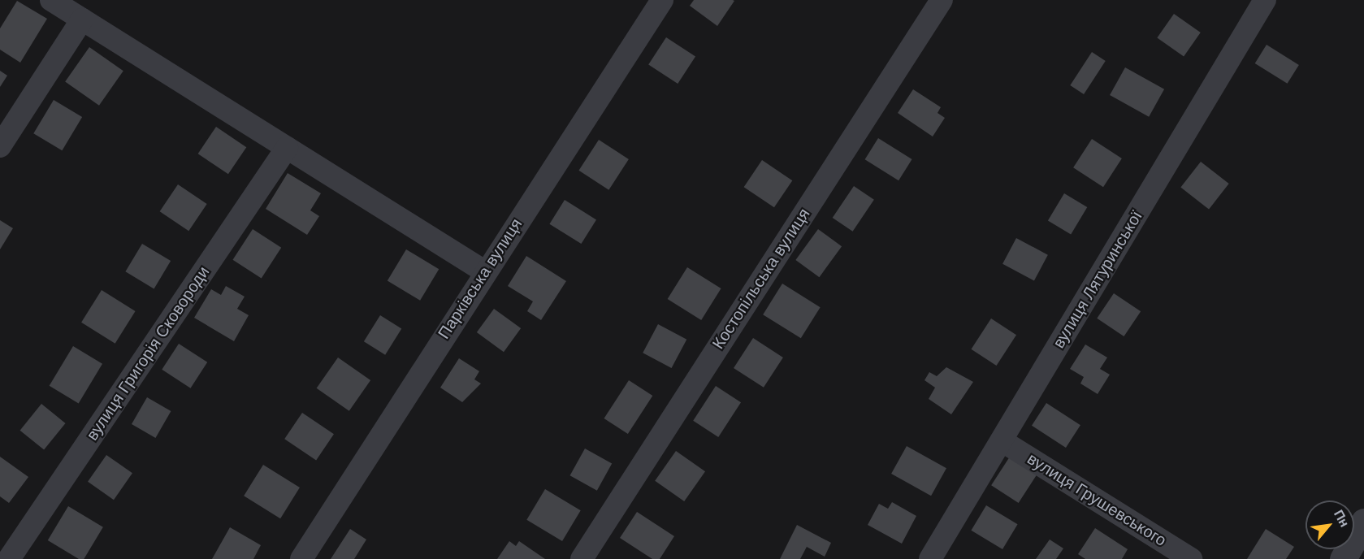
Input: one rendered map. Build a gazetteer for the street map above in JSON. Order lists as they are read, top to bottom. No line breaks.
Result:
{"streets":{"street":["Парківська вулиця","Костопільська вулиця","вулиця Лятуринської","вулиця Григорія Сковороди","вулиця Грушевського"]},"crossings":[["вулиця Лятуринської","вулиця Грушевського"]],"north":"top right"}
